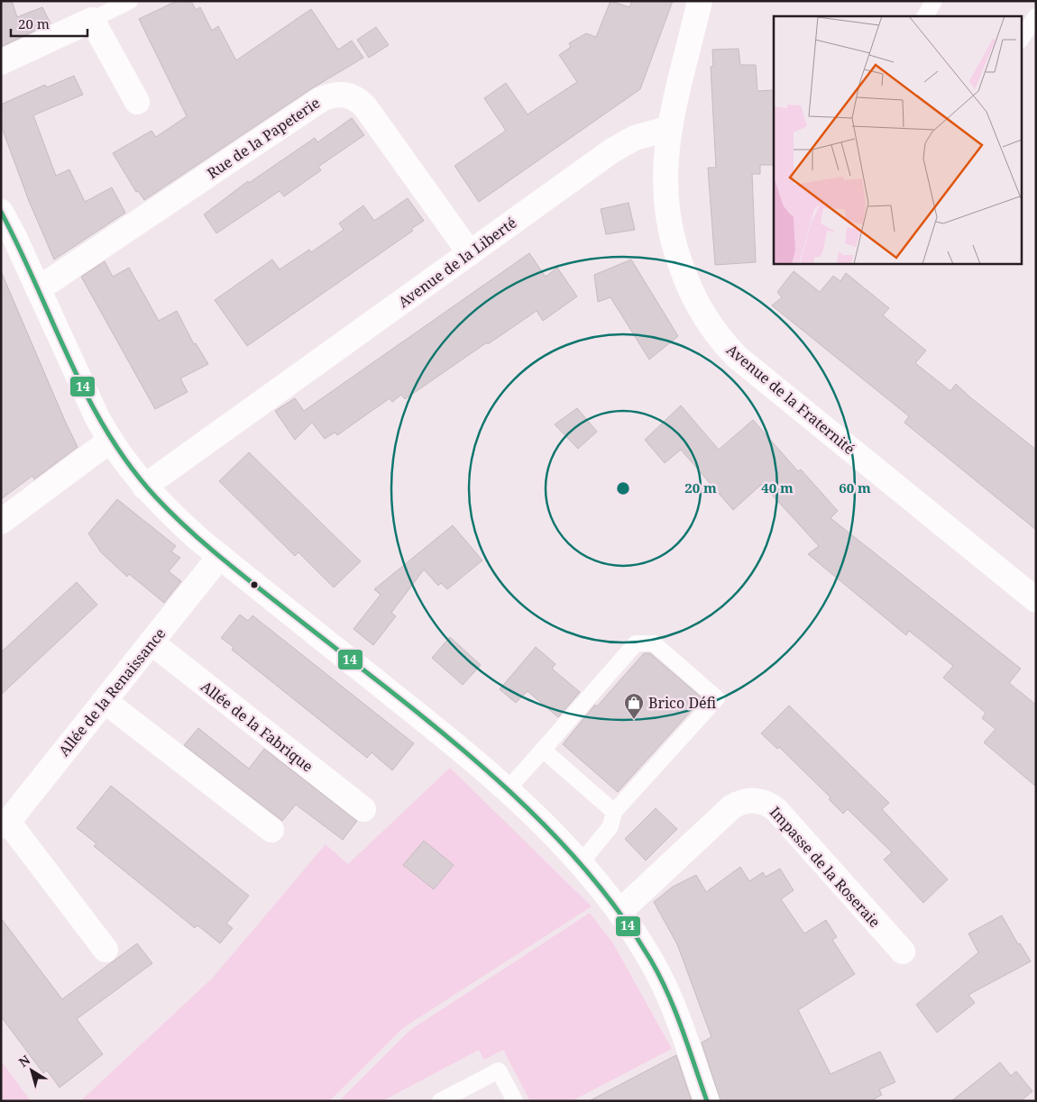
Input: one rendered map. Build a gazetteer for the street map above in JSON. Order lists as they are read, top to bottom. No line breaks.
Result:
{"streets":{"street":["Rue de la Papeterie","Avenue de la Liberté","Avenue de la Fraternité","Allée de la Renaissance","Allée de la Fabrique","Impasse de la Roseraie"]},"crossings":[["Rue de la Papeterie","Avenue de la Liberté"],["Avenue de la Liberté","Avenue de la Fraternité"],["Allée de la Renaissance","Allée de la Fabrique"]],"places":{"shop":["Brico Défi"]},"lines":["transit line 14"],"scale_bar":"20 m","north":"top left","rings":["20 m","40 m","60 m"]}
